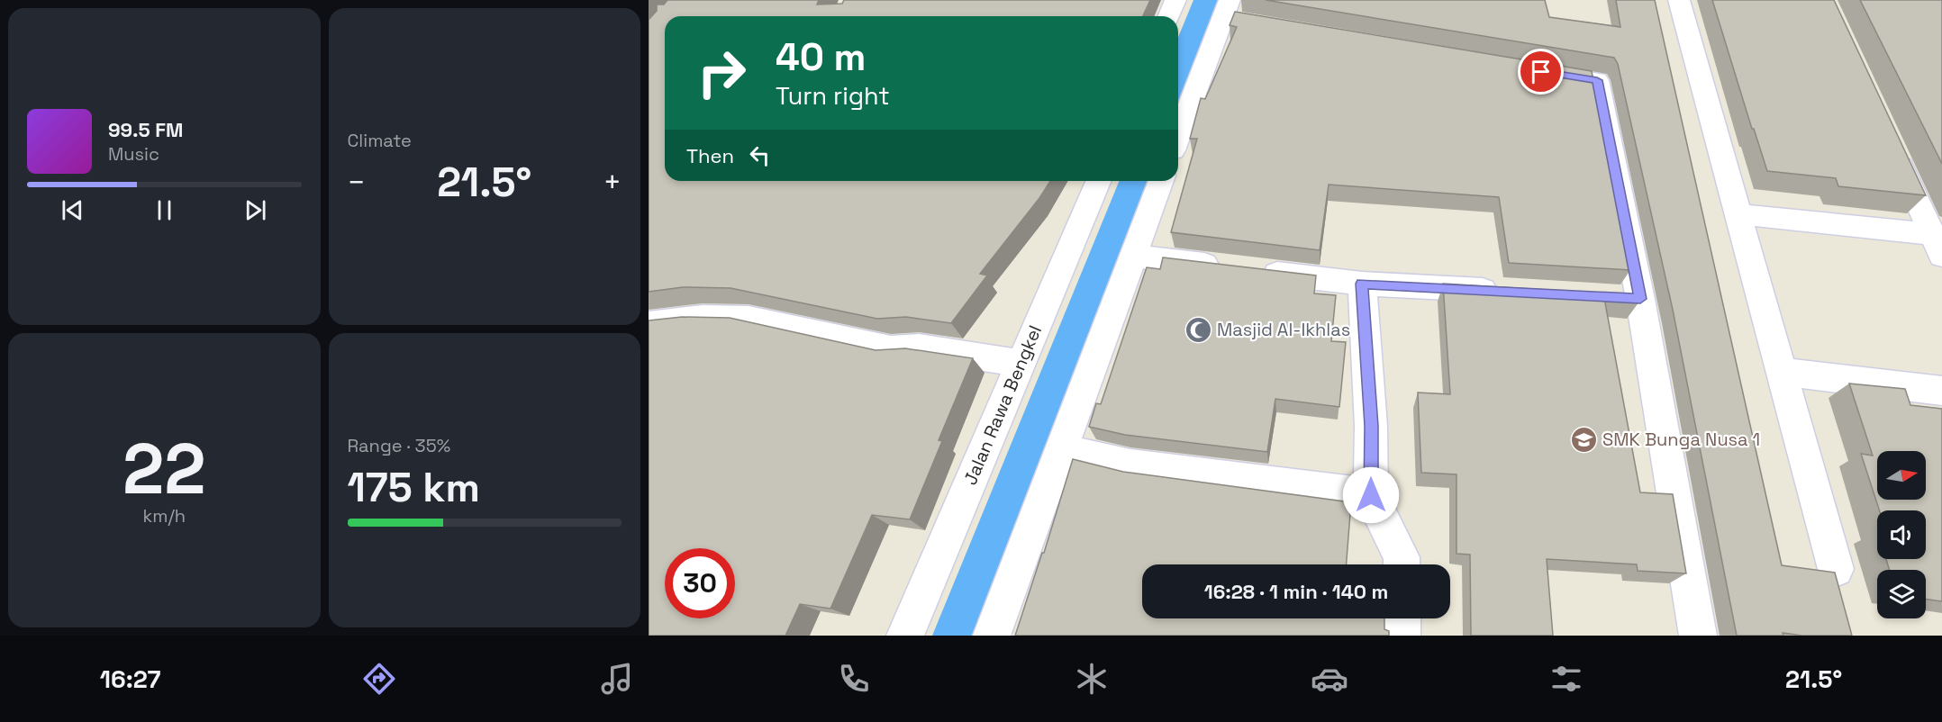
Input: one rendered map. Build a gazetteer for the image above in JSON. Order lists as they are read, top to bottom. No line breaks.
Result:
{"streets":{"street":["Jalan Rawa Bengkel"]},"places":{"mosque":["Masjid Al-Ikhlas"],"school or university":["SMK Bunga Nusa 1"]},"north":"right","page":{"tile":["Climate",["22","km/h"],["Range · 35%","175 km"]],"turn":["40 m","Turn right"],"song":["99.5 FM","Music"],"then":"Then","heat":["−","21.5°","+"],"limit":"30","trip":"16:28 · 1 min · 140 m","tabs":["16:27","21.5°"]}}
